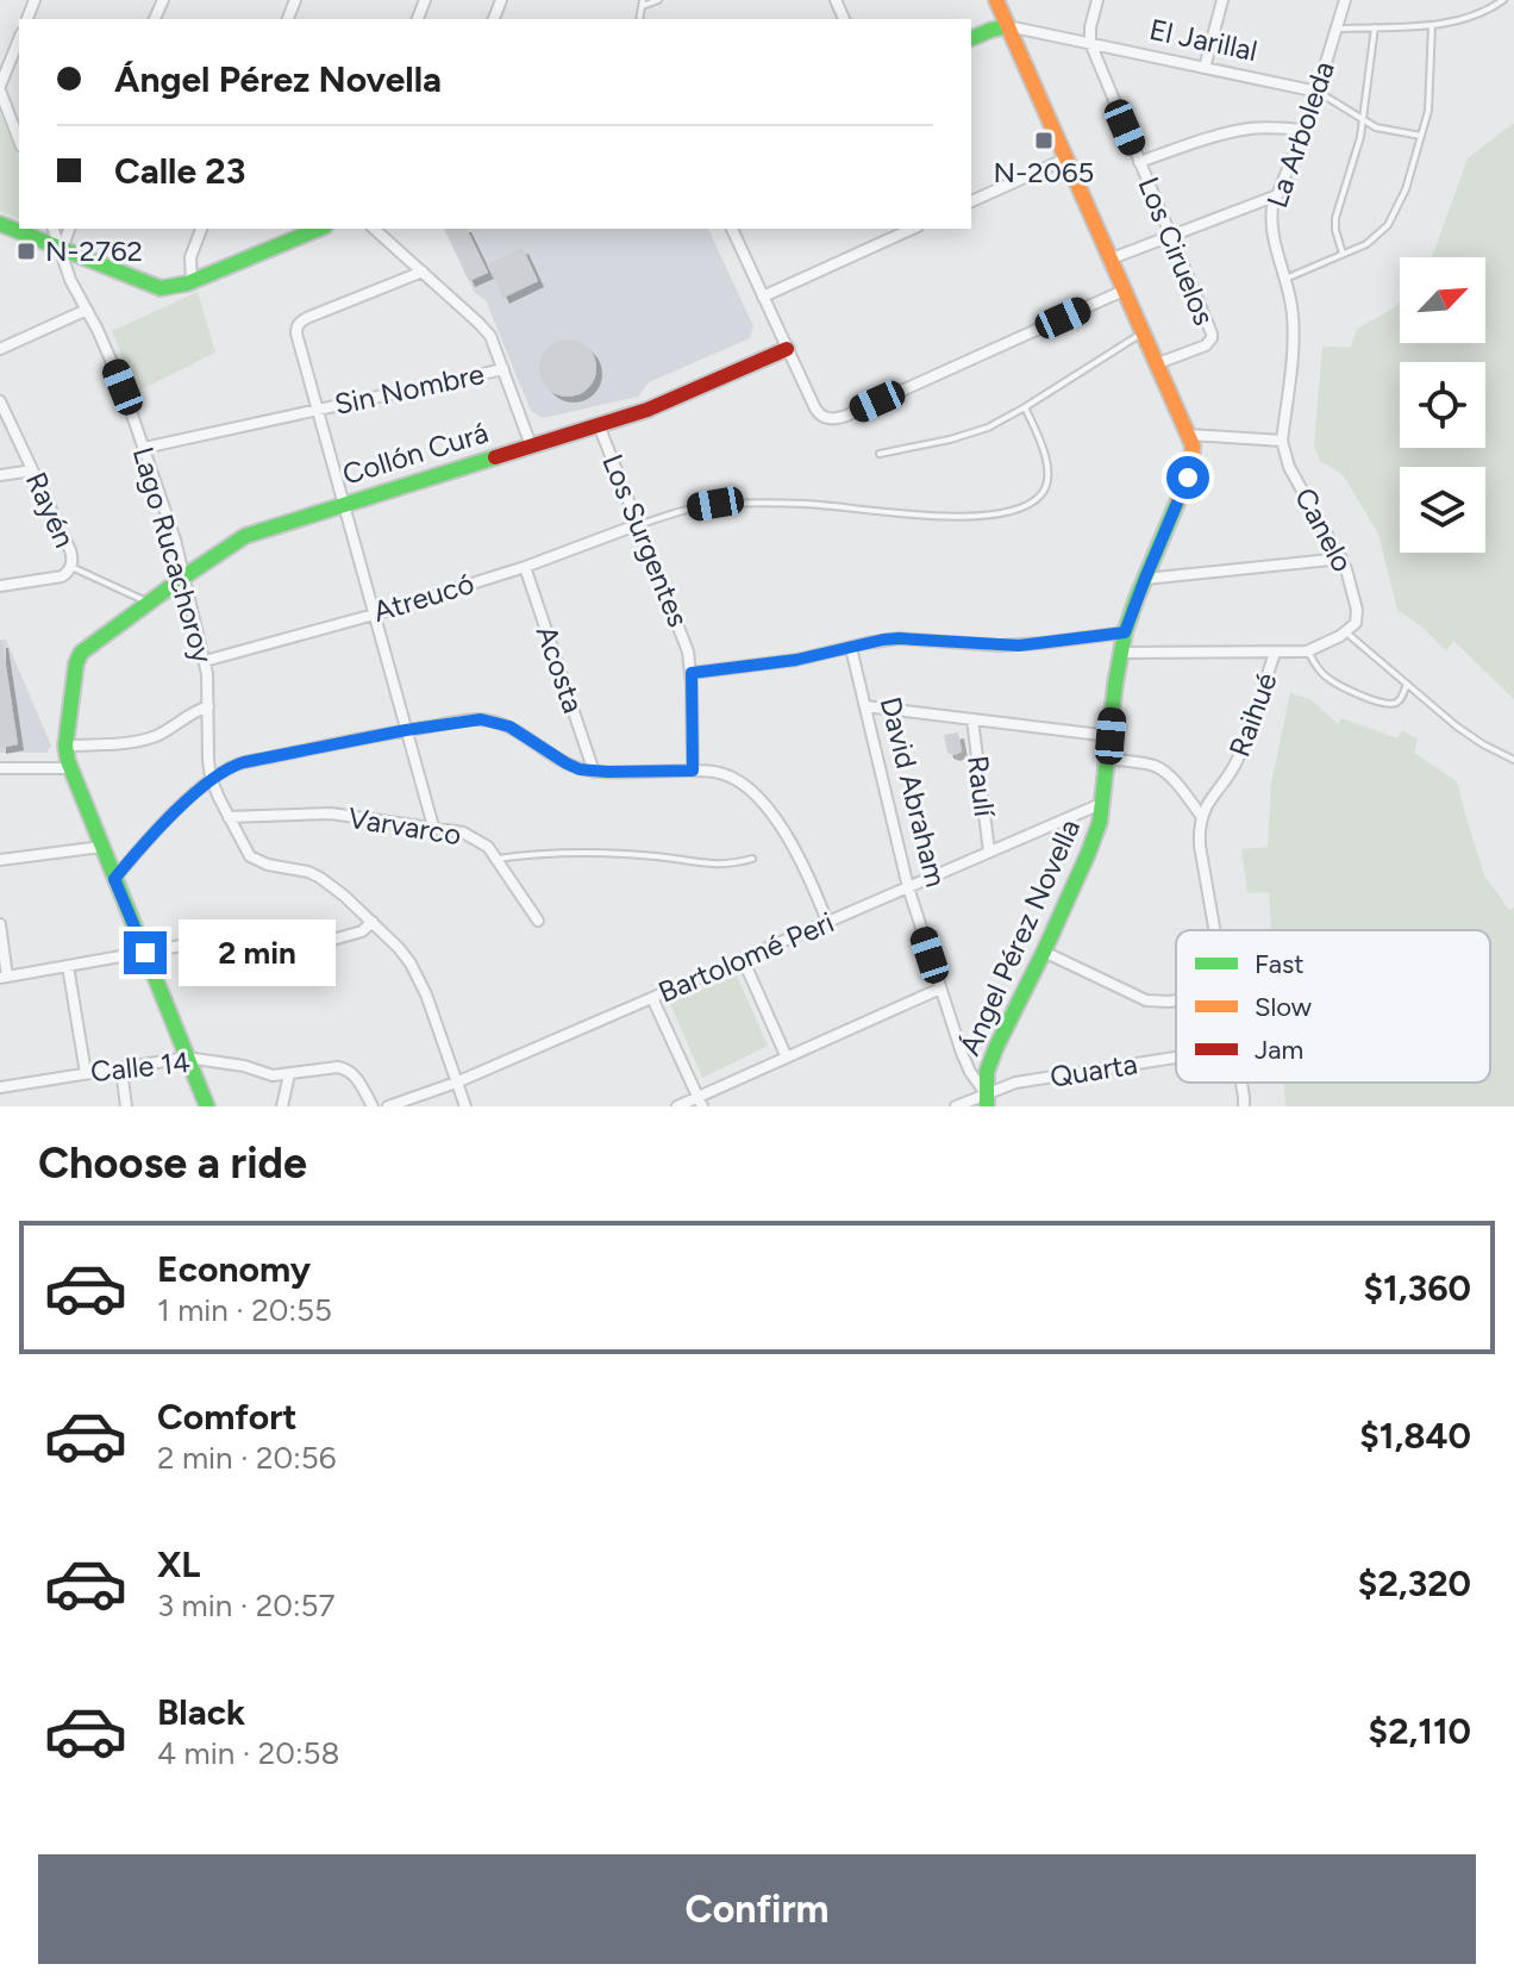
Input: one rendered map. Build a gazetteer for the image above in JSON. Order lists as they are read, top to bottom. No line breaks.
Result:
{"streets":{"street":["El Jarillal","La Arboleda","Los Ciruelos","Sin Nombre","Collón Curá","Rayén","Canelo","Los Surgentes","Lago Rucachoroy","Atreucó","Acosta","Raihué","Raulí","David Abraham","Varvarco","Ángel Pérez Novella","Bartolomé Peri","Calle 14","Quarta"]},"crossings":[["El Jarillal","La Arboleda"],["El Jarillal","Los Ciruelos"],["El Jarillal","Ángel Pérez Novella"],["La Arboleda","Canelo"],["Los Ciruelos","Ángel Pérez Novella"],["Sin Nombre","Collón Curá"],["Sin Nombre","Lago Rucachoroy"],["Sin Nombre","Atreucó"],["Sin Nombre","Varvarco"],["Collón Curá","Los Surgentes"],["Collón Curá","Lago Rucachoroy"],["Los Surgentes","Atreucó"],["Lago Rucachoroy","Atreucó"],["Lago Rucachoroy","Varvarco"],["Lago Rucachoroy","Bartolomé Peri"],["Atreucó","Acosta"],["Raulí","Bartolomé Peri"],["David Abraham","Ángel Pérez Novella"],["David Abraham","Bartolomé Peri"],["David Abraham","Quarta"],["Ángel Pérez Novella","Bartolomé Peri"],["Ángel Pérez Novella","Quarta"]],"places":{"transit":["N-2065","N-2762"]},"legend":["Fast","Slow","Jam"],"north":"top right","page":{"banner":["Ángel Pérez Novella","Calle 23"],"bubble":"2 min","heading":"Choose a ride","list":[{"name":"Economy","note":"1 min · 20:55","value":"$1,360"},{"name":"Comfort","note":"2 min · 20:56","value":"$1,840"},{"name":"XL","note":"3 min · 20:57","value":"$2,320"},{"name":"Black","note":"4 min · 20:58","value":"$2,110"}],"buttons":"Confirm"}}
